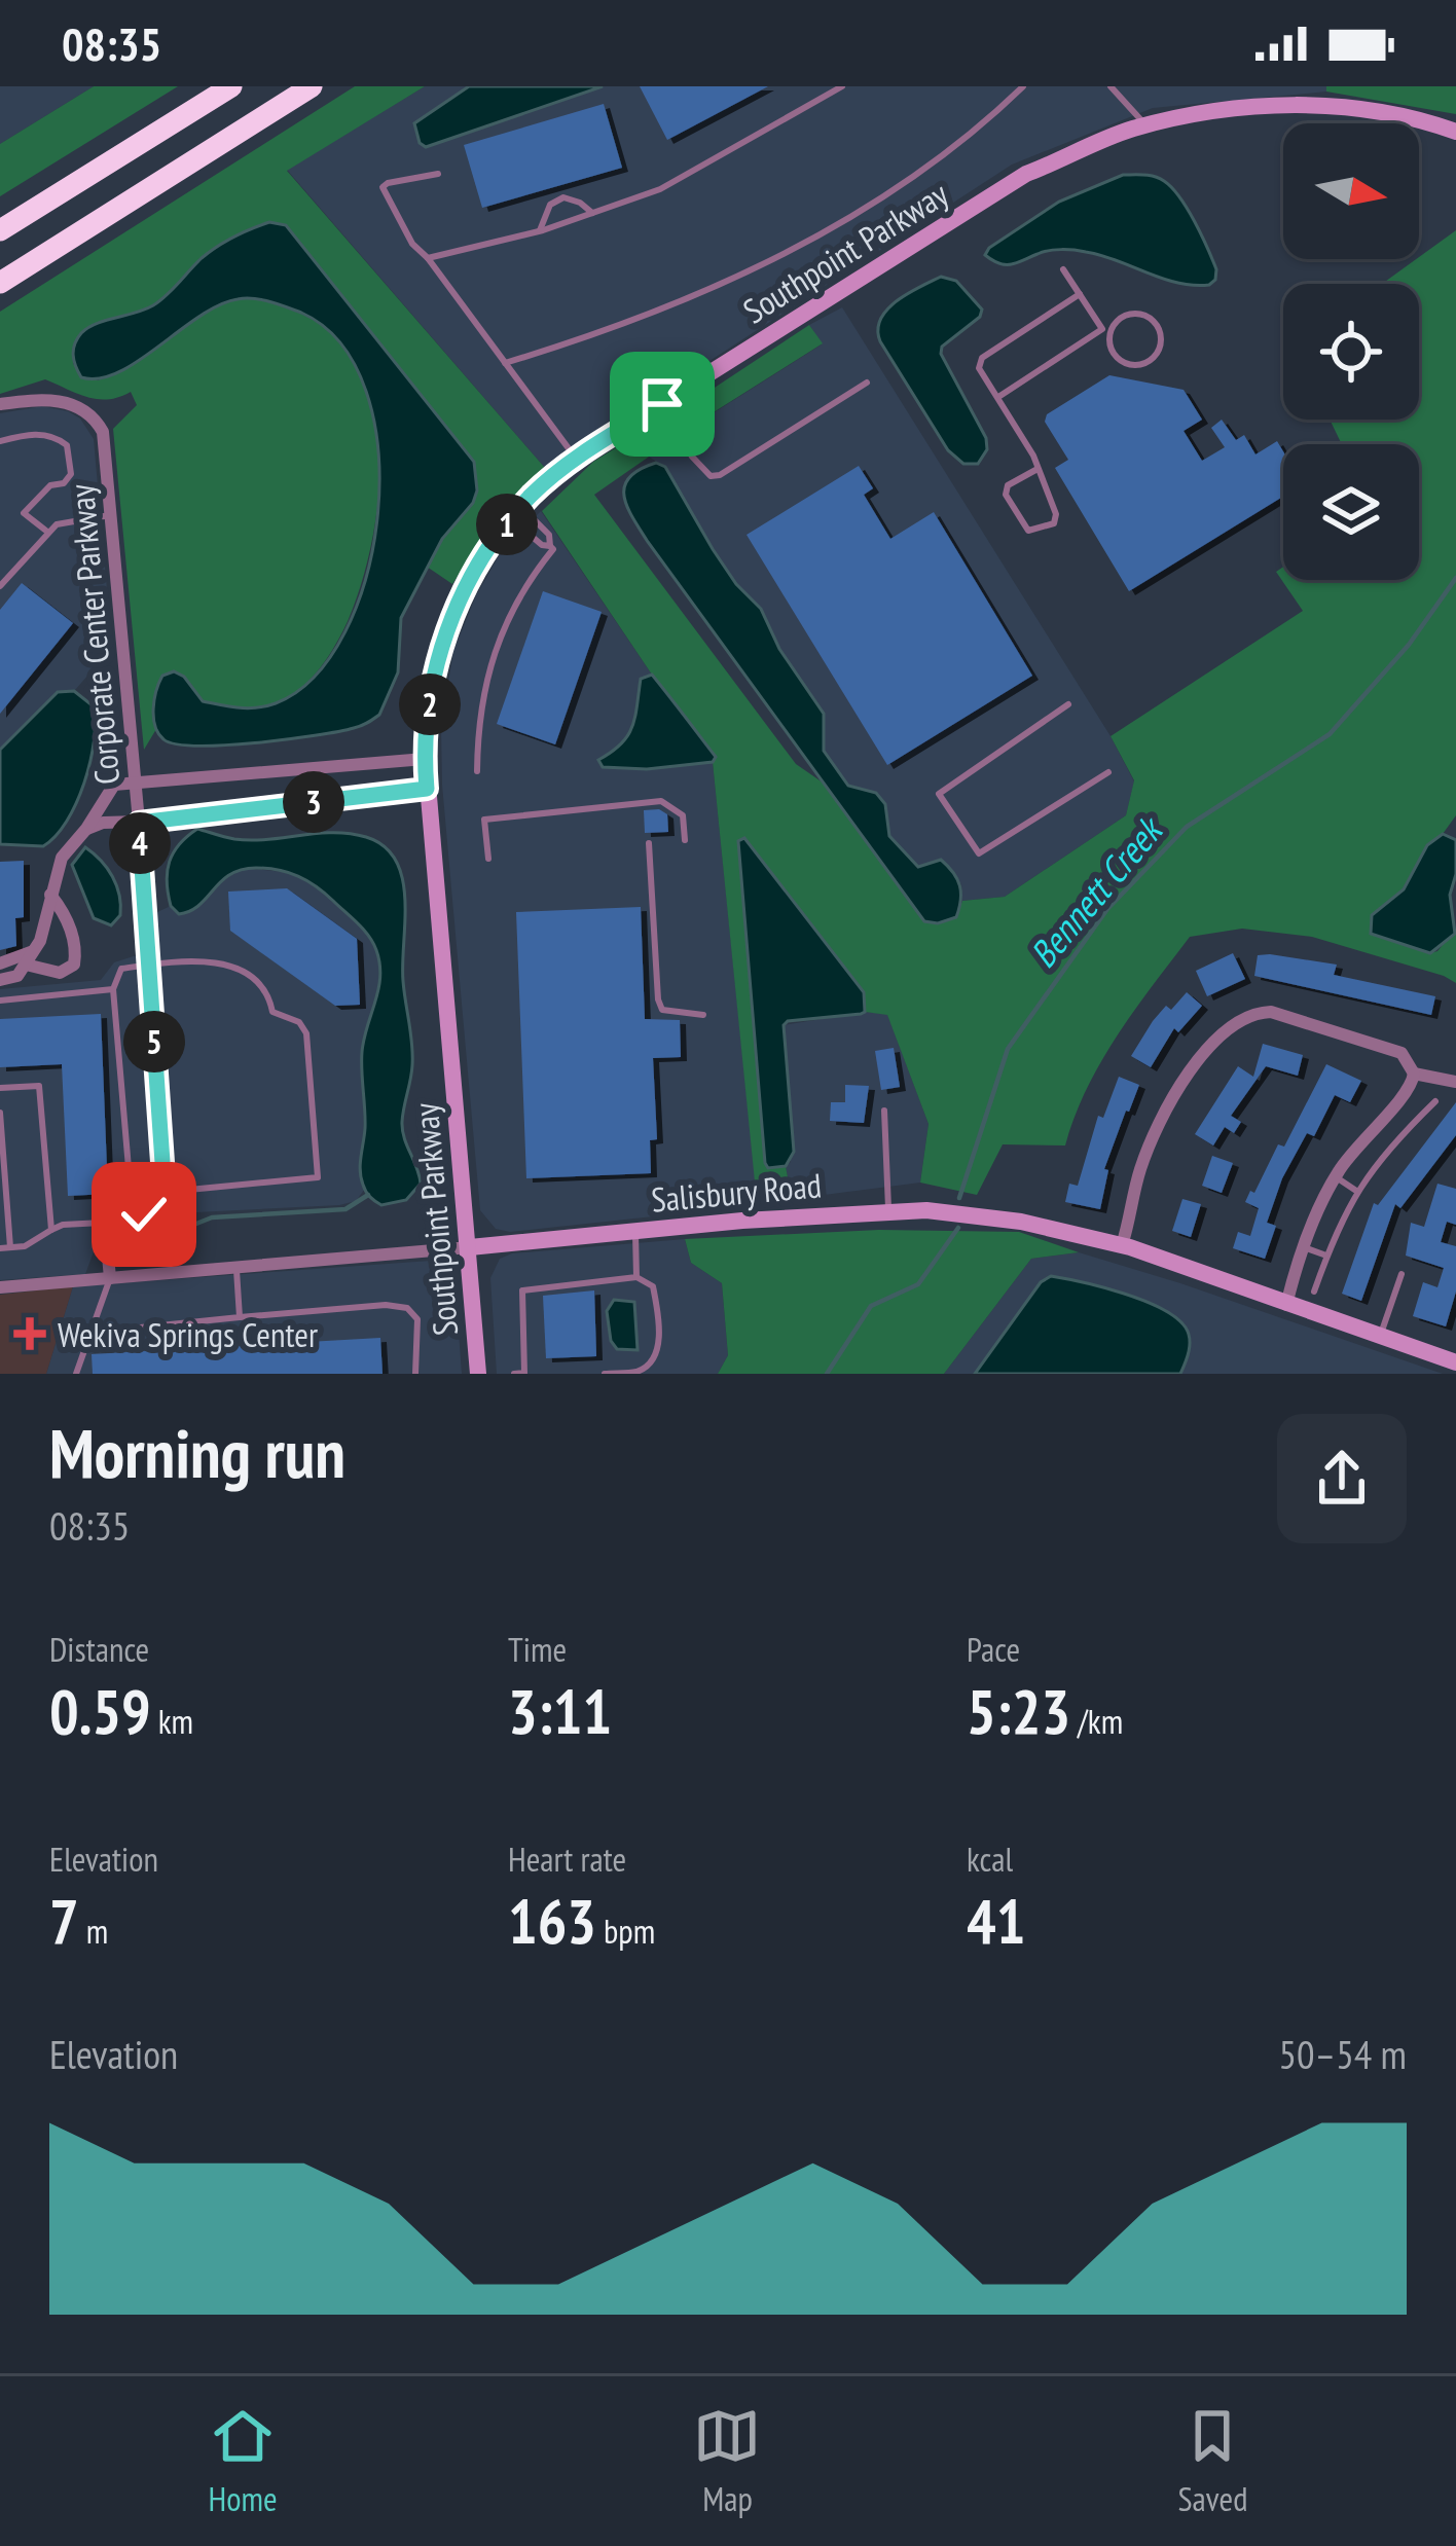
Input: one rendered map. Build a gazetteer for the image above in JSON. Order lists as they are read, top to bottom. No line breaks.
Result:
{"streets":{"main road":["Southpoint Parkway","Salisbury Road"],"street":["Corporate Center Parkway"]},"crossings":[["Southpoint Parkway","Salisbury Road"]],"water":["Bennett Creek"],"places":{"health":["Wekiva Springs Center"]},"north":"right","page":{"status":"08:35","pins":["1","2","3","4","5"],"heading":["Morning run","08:35"],"stats":[["Distance","0.59 km"],["Time","3:11"],["Pace","5:23 /km"],["Elevation","7 m"],["Heart rate","163 bpm"],["kcal","41"]],"chart":["Elevation","50–54 m"],"tabs":["Home","Map","Saved"]}}
